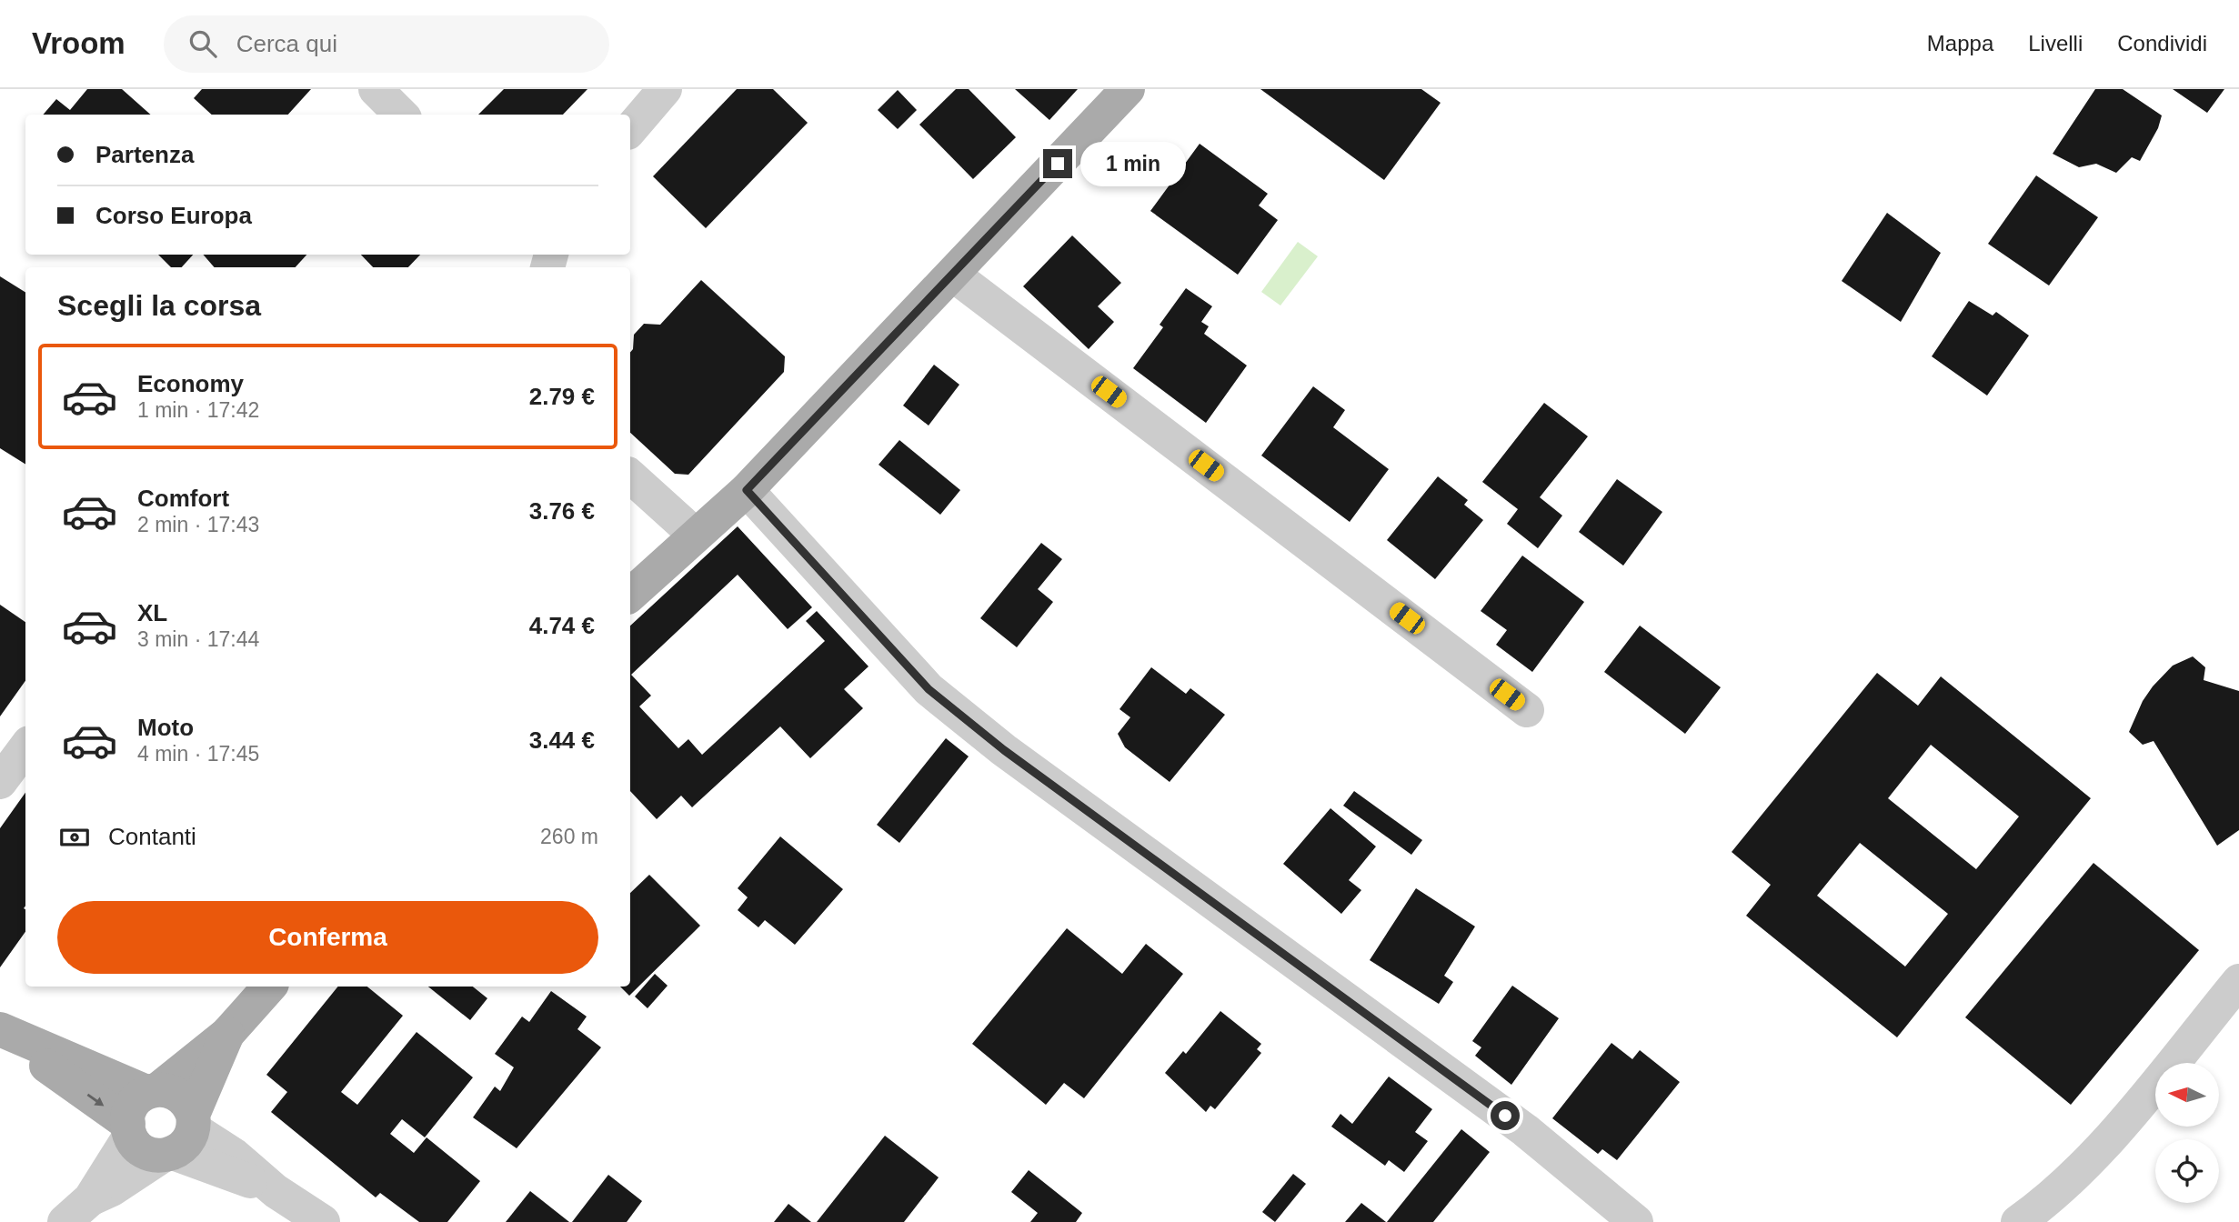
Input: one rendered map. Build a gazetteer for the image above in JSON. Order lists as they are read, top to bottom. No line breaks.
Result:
{"north":"left","page":{"header":"Vroom","search":"Cerca qui","nav":["Mappa","Livelli","Condividi"],"banner":["Partenza","Corso Europa"],"bubble":"1 min","heading":"Scegli la corsa","list":[{"name":"Economy","note":"1 min · 17:42","value":"2.79 €"},{"name":"Comfort","note":"2 min · 17:43","value":"3.76 €"},{"name":"XL","note":"3 min · 17:44","value":"4.74 €"},{"name":"Moto","note":"4 min · 17:45","value":"3.44 €"}],"pay":["Contanti","260 m"],"buttons":"Conferma"}}
